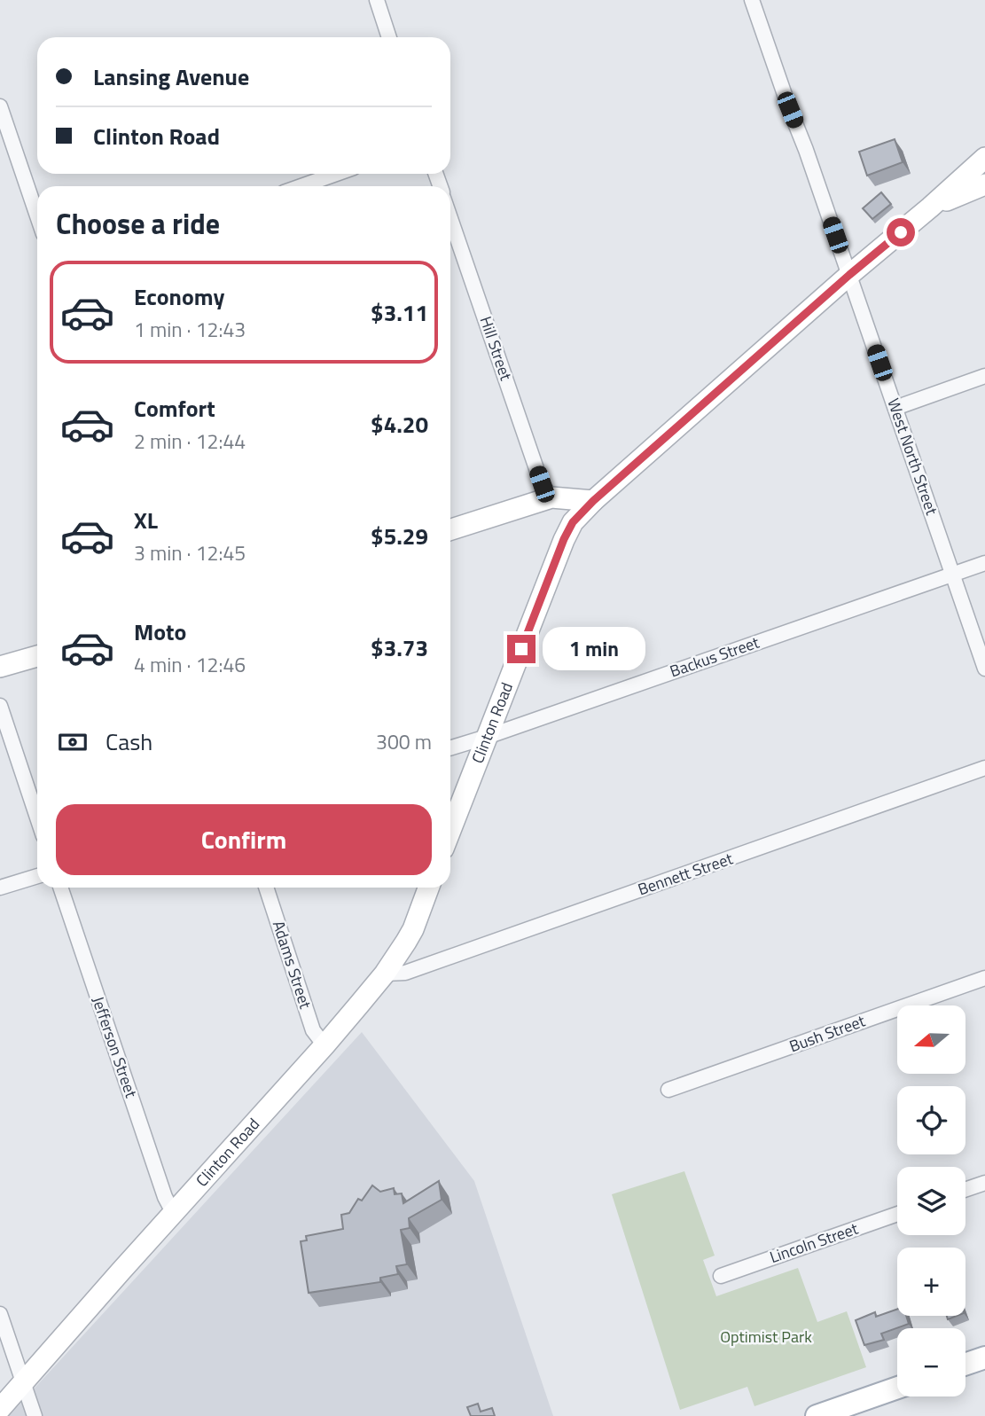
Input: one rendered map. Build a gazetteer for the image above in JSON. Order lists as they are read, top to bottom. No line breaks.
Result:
{"streets":{"main road":["Clinton Road"],"street":["Hill Street","West North Street","Backus Street","Bennett Street","Adams Street","Bush Street","Jefferson Street","Lincoln Street"]},"crossings":[["West North Street","Backus Street"],["West North Street","Clinton Road"],["Backus Street","Clinton Road"],["Clinton Road","Bennett Street"],["Clinton Road","Adams Street"],["Clinton Road","Jefferson Street"]],"parks":["Optimist Park"],"north":"left","page":{"banner":["Lansing Avenue","Clinton Road"],"heading":"Choose a ride","list":[{"name":"Economy","note":"1 min · 12:43","value":"$3.11"},{"name":"Comfort","note":"2 min · 12:44","value":"$4.20"},{"name":"XL","note":"3 min · 12:45","value":"$5.29"},{"name":"Moto","note":"4 min · 12:46","value":"$3.73"}],"bubble":"1 min","pay":["Cash","300 m"],"buttons":"Confirm","map_buttons":["+","−"]}}
